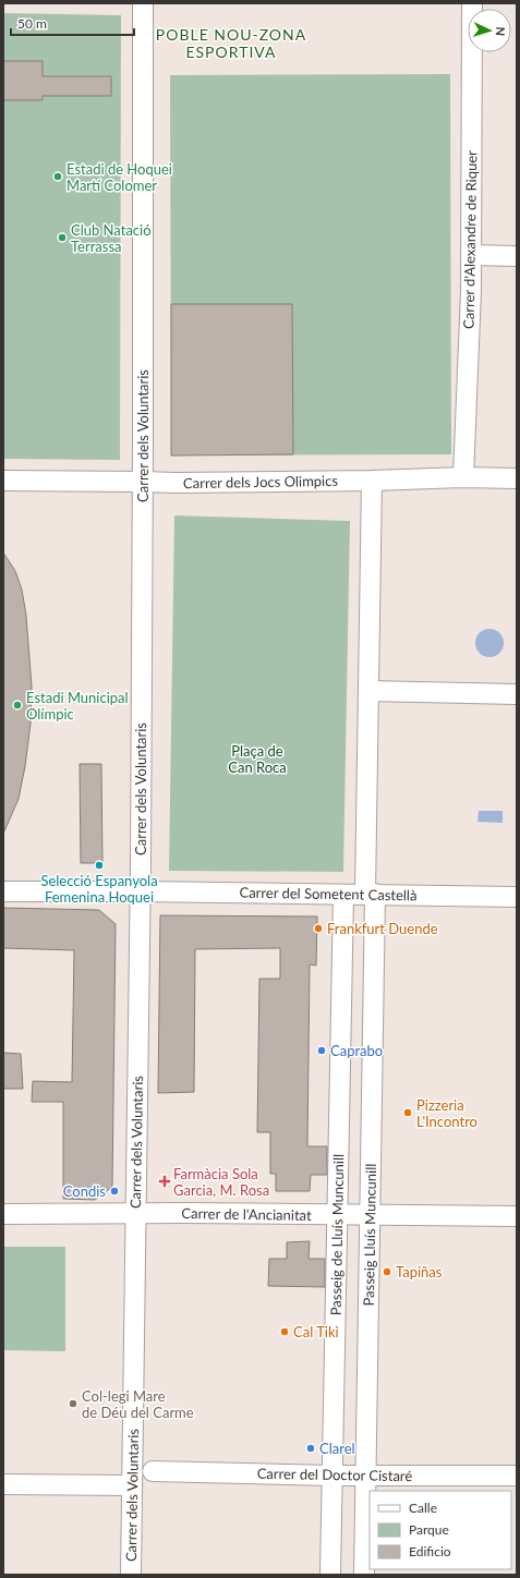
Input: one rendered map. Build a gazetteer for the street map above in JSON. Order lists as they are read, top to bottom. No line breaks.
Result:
{"streets":{"street":["Carrer d'Alexandre de Riquer","Carrer dels Voluntaris","Carrer dels Jocs Olimpics","Carrer del Sometent Castellà","Carrer de l'Ancianitat","Passeig de Lluís Muncunill","Passeig Lluís Muncunill","Carrer del Doctor Cistaré"]},"crossings":[["Carrer d'Alexandre de Riquer","Carrer dels Jocs Olimpics"],["Carrer dels Voluntaris","Carrer dels Jocs Olimpics"],["Carrer dels Voluntaris","Carrer del Sometent Castellà"],["Carrer dels Voluntaris","Carrer de l'Ancianitat"],["Carrer del Sometent Castellà","Passeig de Lluís Muncunill"],["Carrer del Sometent Castellà","Passeig Lluís Muncunill"],["Carrer de l'Ancianitat","Passeig de Lluís Muncunill"],["Carrer de l'Ancianitat","Passeig Lluís Muncunill"],["Passeig de Lluís Muncunill","Carrer del Doctor Cistaré"],["Passeig Lluís Muncunill","Carrer del Doctor Cistaré"]],"districts":["POBLE NOU-ZONA ESPORTIVA"],"parks":["Plaça de Can Roca"],"places":{"other":["Estadi de Hoquei Martí Colomer","Club Natació Terrassa","Estadi Municipal Olímpic","Selecció Espanyola Femenina Hoquei","Frankfurt Duende","Caprabo","Pizzeria L'Incontro","Condis","Tapiñas","Cal Tiki","Col-legi Mare de Déu del Carme","Clarel"],"health":["Farmàcia Sola Garcia, M. Rosa"]},"legend":["Calle","Parque","Edificio"],"scale_bar":"50 m","north":"right"}
